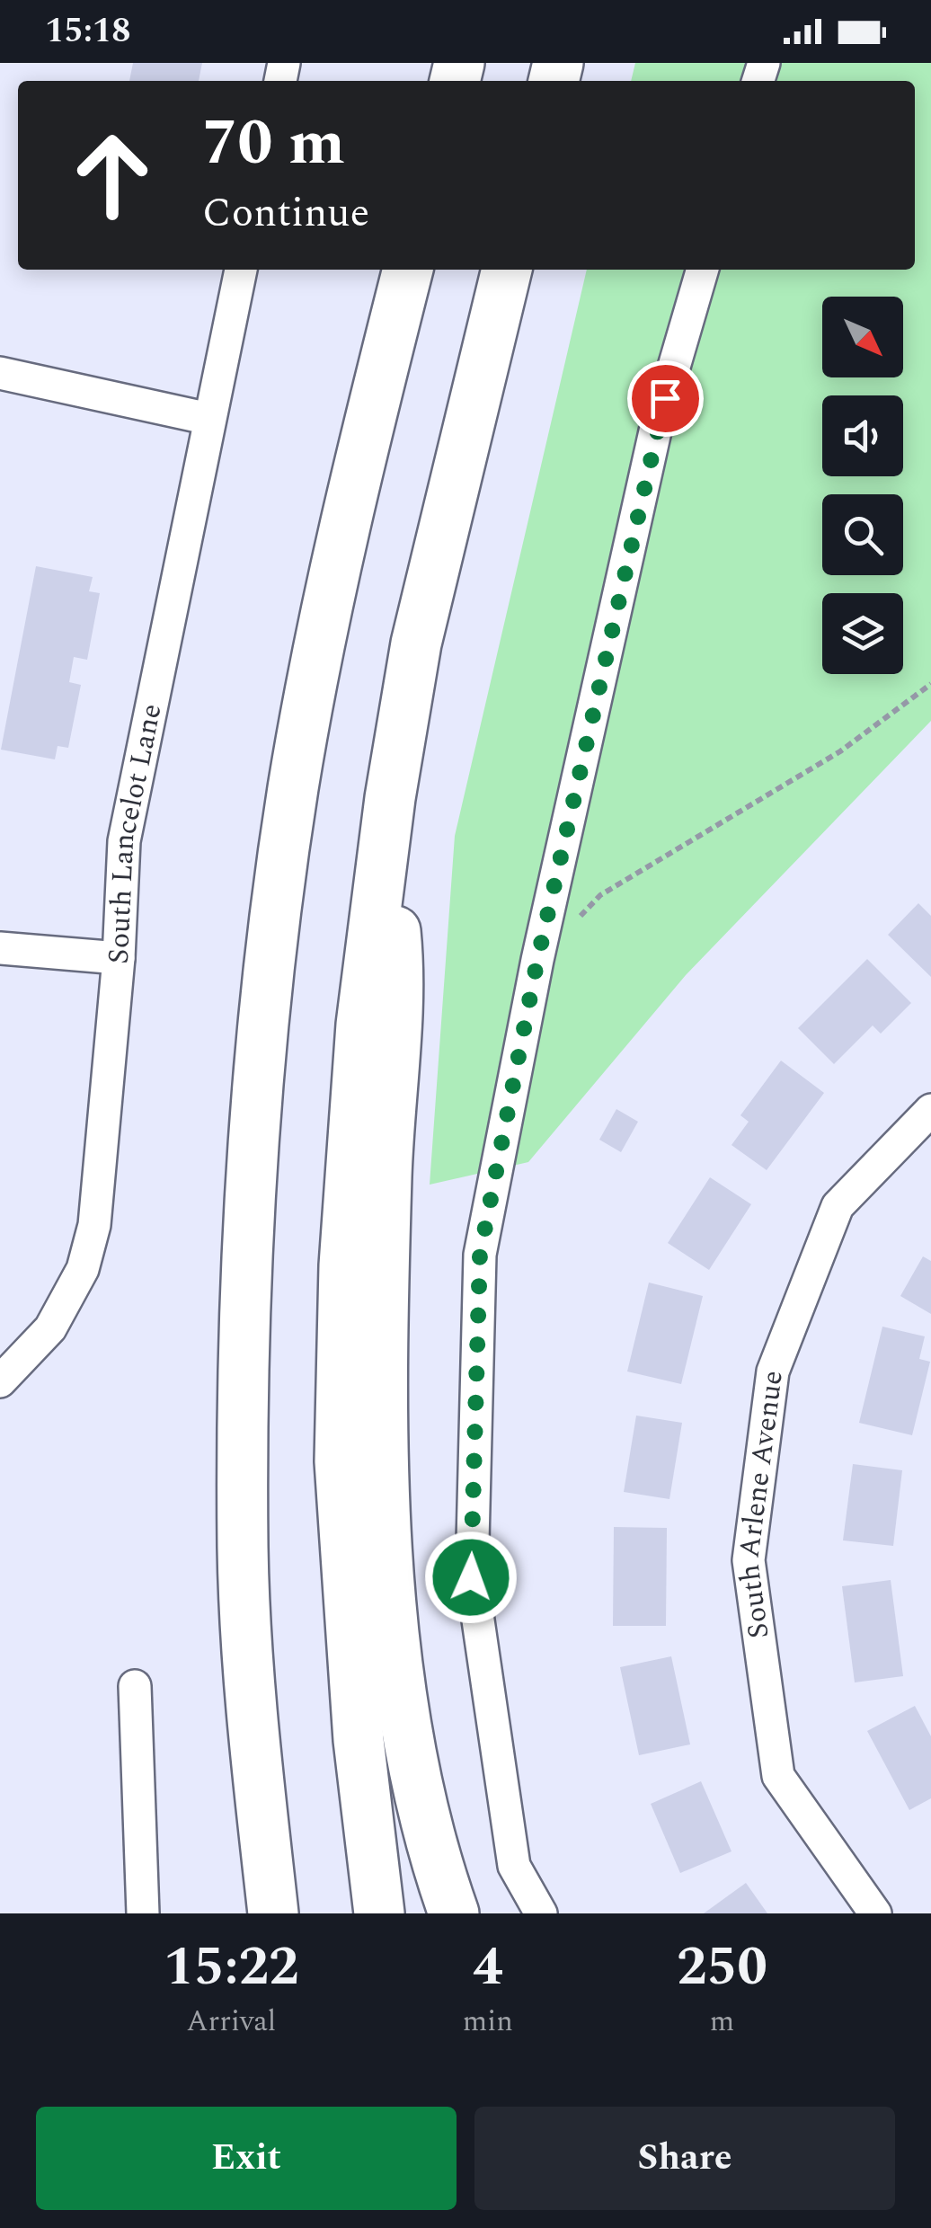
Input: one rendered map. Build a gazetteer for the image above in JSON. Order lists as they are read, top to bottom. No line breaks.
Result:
{"streets":{"street":["South Lancelot Lane","South Arlene Avenue"]},"north":"bottom right","page":{"status":"15:18","turn":["70 m","Continue"],"eta":["15:22","Arrival","4","min","250","m"],"buttons":["Exit","Share"]}}
